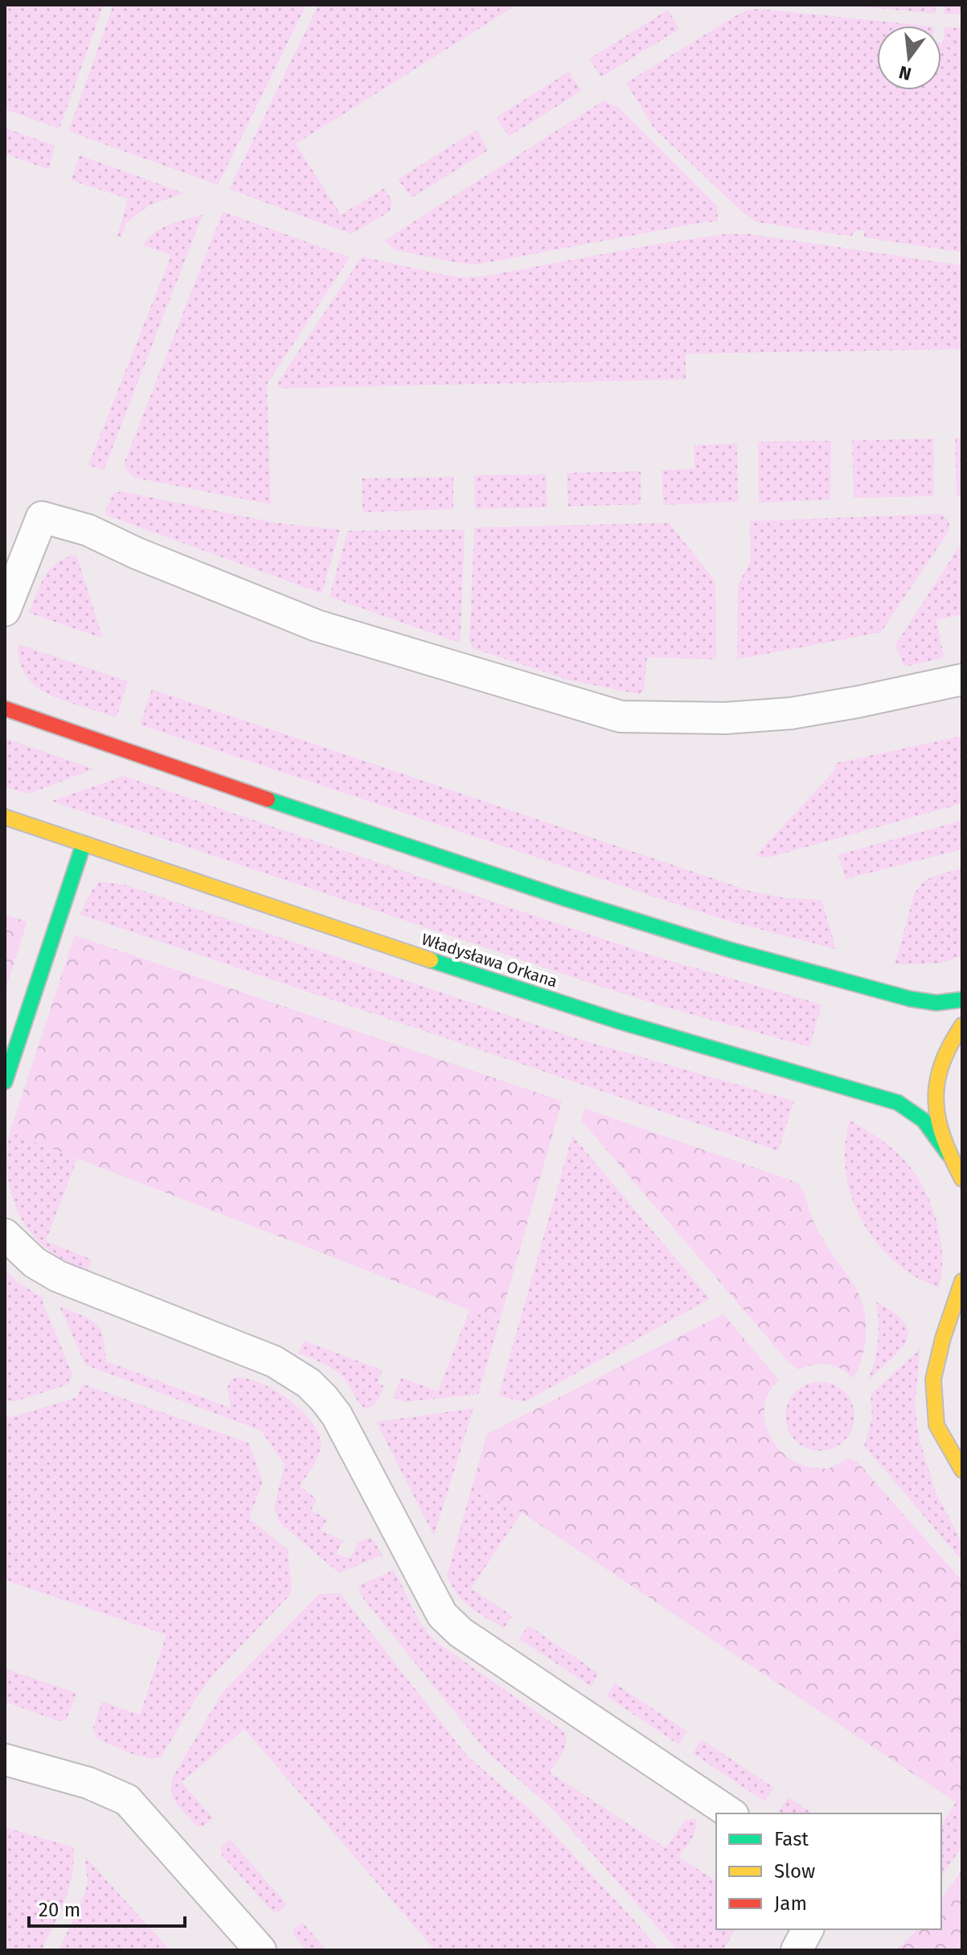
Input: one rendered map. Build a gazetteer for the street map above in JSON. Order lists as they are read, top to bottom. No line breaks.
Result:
{"streets":{"street":["Władysława Orkana"]},"legend":["Fast","Slow","Jam"],"scale_bar":"20 m","north":"bottom"}
